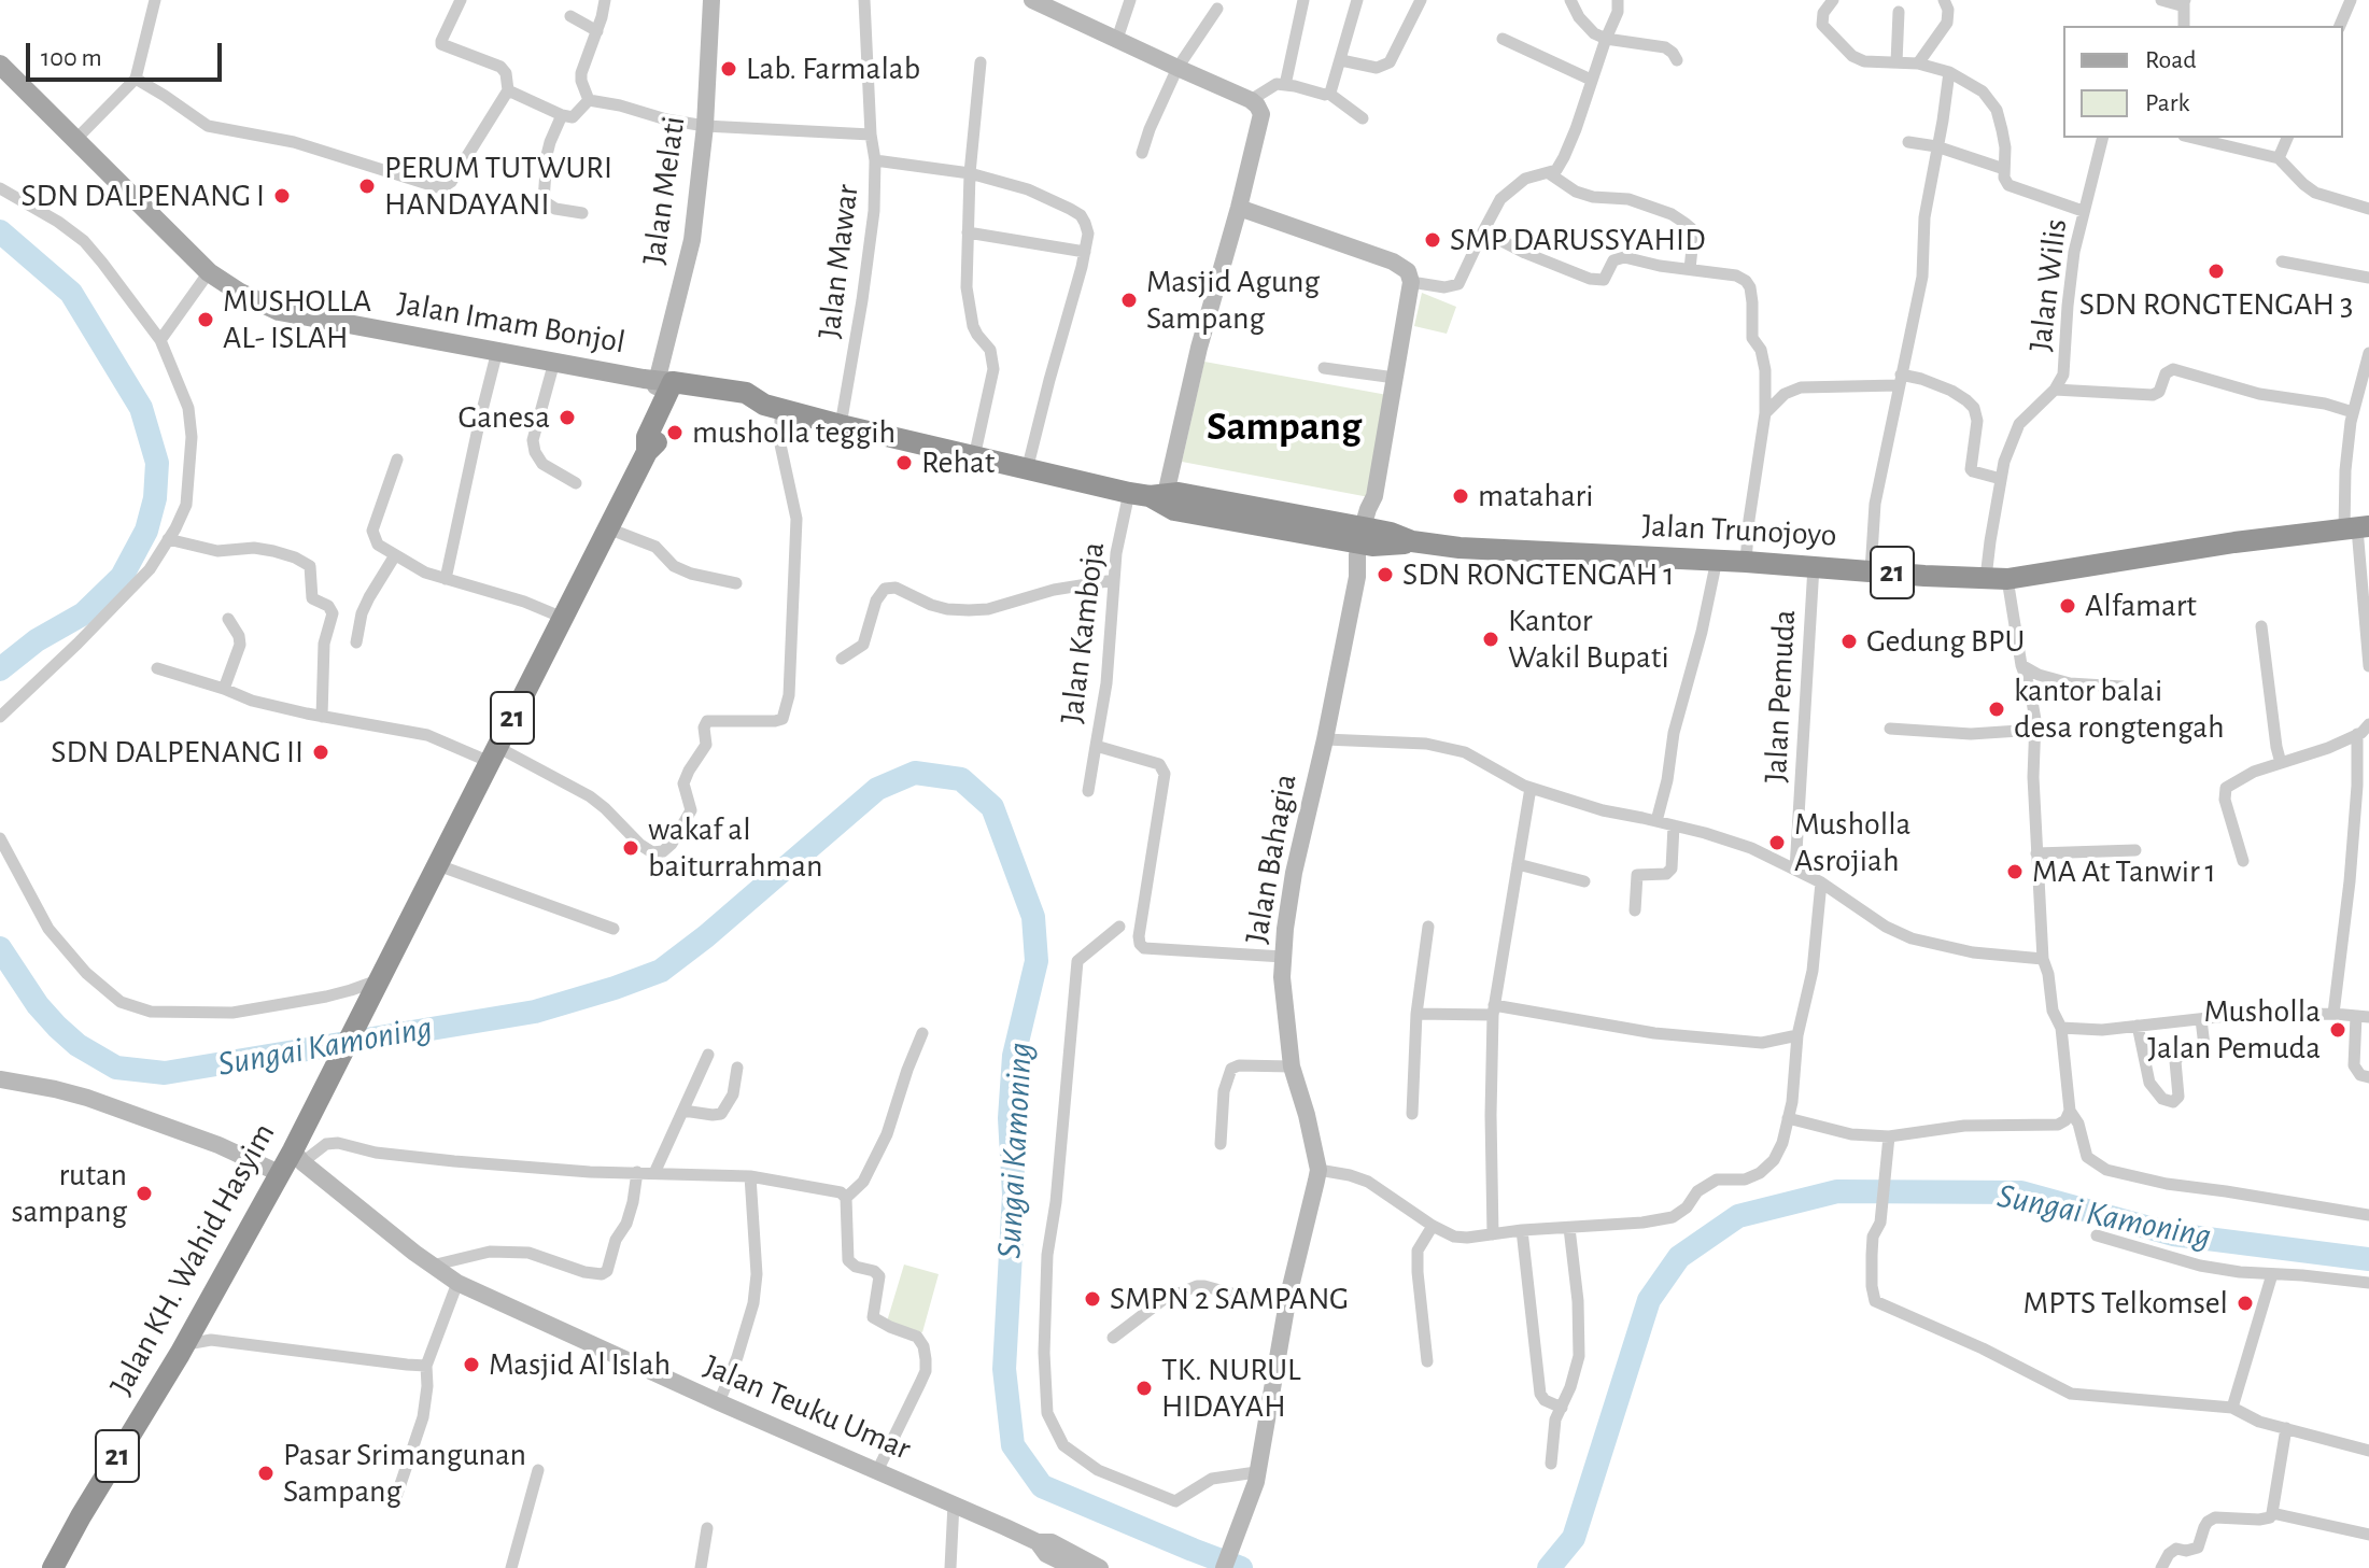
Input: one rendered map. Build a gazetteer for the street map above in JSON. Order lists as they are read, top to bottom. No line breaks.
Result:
{"streets":{"highway":["Jalan Trunojoyo","21","Jalan KH. Wahid Hasyim"],"main road":["Jalan Imam Bonjol"],"street":["Jalan Melati","Jalan Mawar","Jalan Wilis","Jalan Kamboja","Jalan Pemuda","Jalan Bahagia","Jalan Teuku Umar"]},"crossings":[["Jalan Melati","Jalan Imam Bonjol"],["Jalan Melati","21"],["Jalan Mawar","21"],["Jalan Wilis","Jalan Trunojoyo"],["Jalan Imam Bonjol","21"],["Jalan Trunojoyo","21"],["Jalan Trunojoyo","Jalan Pemuda"],["Jalan Trunojoyo","Jalan Bahagia"],["21","Jalan Kamboja"],["21","Jalan Bahagia"],["21","Jalan KH. Wahid Hasyim"],["Jalan Kamboja","Jalan Bahagia"],["Jalan KH. Wahid Hasyim","Jalan Teuku Umar"]],"districts":["Sampang"],"water":["Sungai Kamoning"],"places":["Lab. Farmalab","PERUM TUTWURI HANDAYANI","SDN DALPENANG I","SMP DARUSSYAHID","SDN RONGTENGAH 3","Masjid Agung Sampang","MUSHOLLA AL- ISLAH","Ganesa","musholla teggih","Rehat","matahari","SDN RONGTENGAH 1","Alfamart","Kantor Wakil Bupati","Gedung BPU","kantor balai desa rongtengah","SDN DALPENANG II","Musholla Asrojiah","wakaf al baiturrahman","MA At Tanwir 1","Musholla Jalan Pemuda","rutan sampang","SMPN 2 SAMPANG","MPTS Telkomsel","Masjid Al Islah","TK. NURUL HIDAYAH","Pasar Srimangunan Sampang"],"legend":["Road","Park"],"scale_bar":"100 m"}
